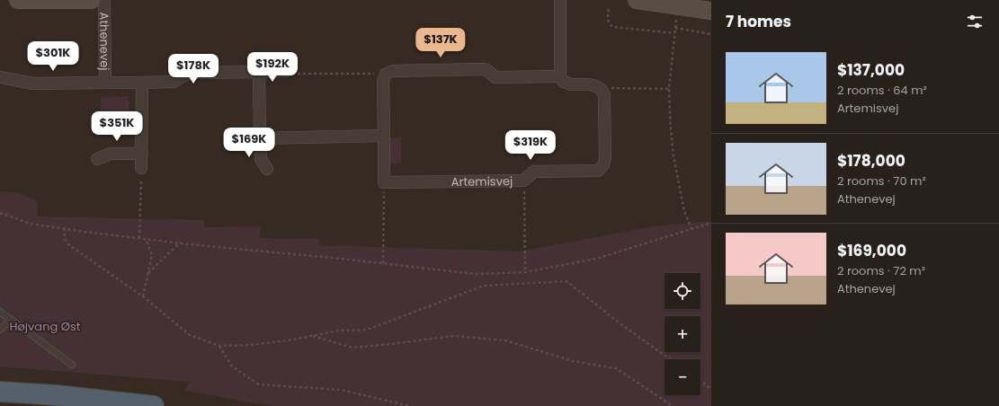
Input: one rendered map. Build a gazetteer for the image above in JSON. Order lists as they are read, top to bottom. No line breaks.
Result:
{"streets":{"street":["Athenevej","Artemisvej"]},"parks":["Højvang Øst"],"page":{"heading":"7 homes","price":["$137K","$301K","$192K","$178K","$351K","$169K","$319K"],"list":[{"name":"$137,000","note":"2 rooms · 64 m² · Artemisvej"},{"name":"$178,000","note":"2 rooms · 70 m² · Athenevej"},{"name":"$169,000","note":"2 rooms · 72 m² · Athenevej"}],"map_buttons":["+","−"]}}
